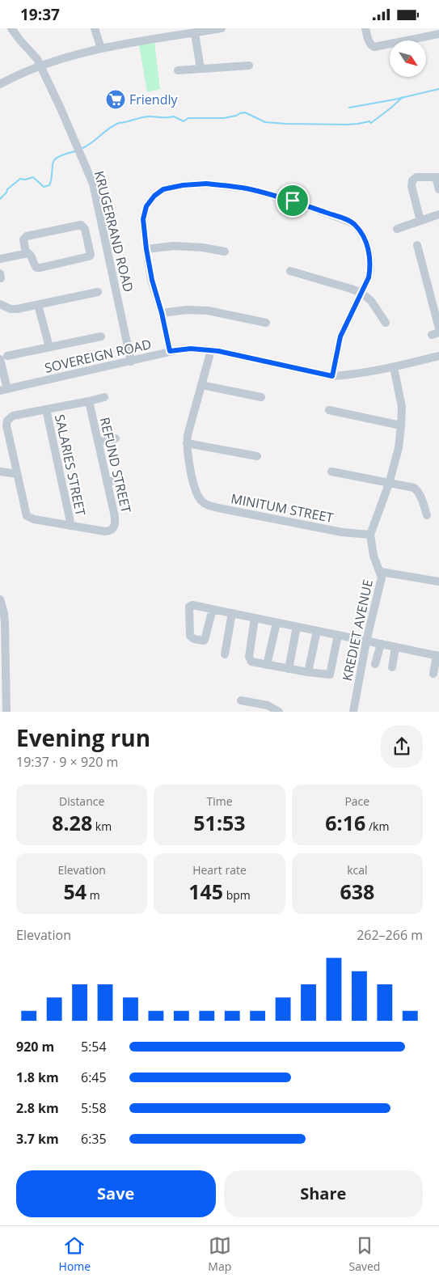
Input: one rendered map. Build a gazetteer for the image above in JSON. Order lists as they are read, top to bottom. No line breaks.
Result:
{"streets":{"street":["KRUGERRAND ROAD","SOVEREIGN ROAD","SALARIES STREET","REFUND STREET","MINITUM STREET","KREDIET AVENUE"]},"crossings":[["KRUGERRAND ROAD","SOVEREIGN ROAD"],["SOVEREIGN ROAD","KREDIET AVENUE"],["SALARIES STREET","REFUND STREET"],["MINITUM STREET","KREDIET AVENUE"]],"places":{"supermarket":["Friendly"]},"north":"bottom right","page":{"status":"19:37","heading":["Evening run","19:37 · 9 × 920 m"],"stats":[["Distance","8.28 km"],["Time","51:53"],["Pace","6:16 /km"],["Elevation","54 m"],["Heart rate","145 bpm"],["kcal","638"]],"chart":["Elevation","262–266 m"],"list":[{"name":"920 m","note":"5:54"},{"name":"1.8 km","note":"6:45"},{"name":"2.8 km","note":"5:58"},{"name":"3.7 km","note":"6:35"}],"buttons":["Save","Share"],"tabs":["Home","Map","Saved"]}}
